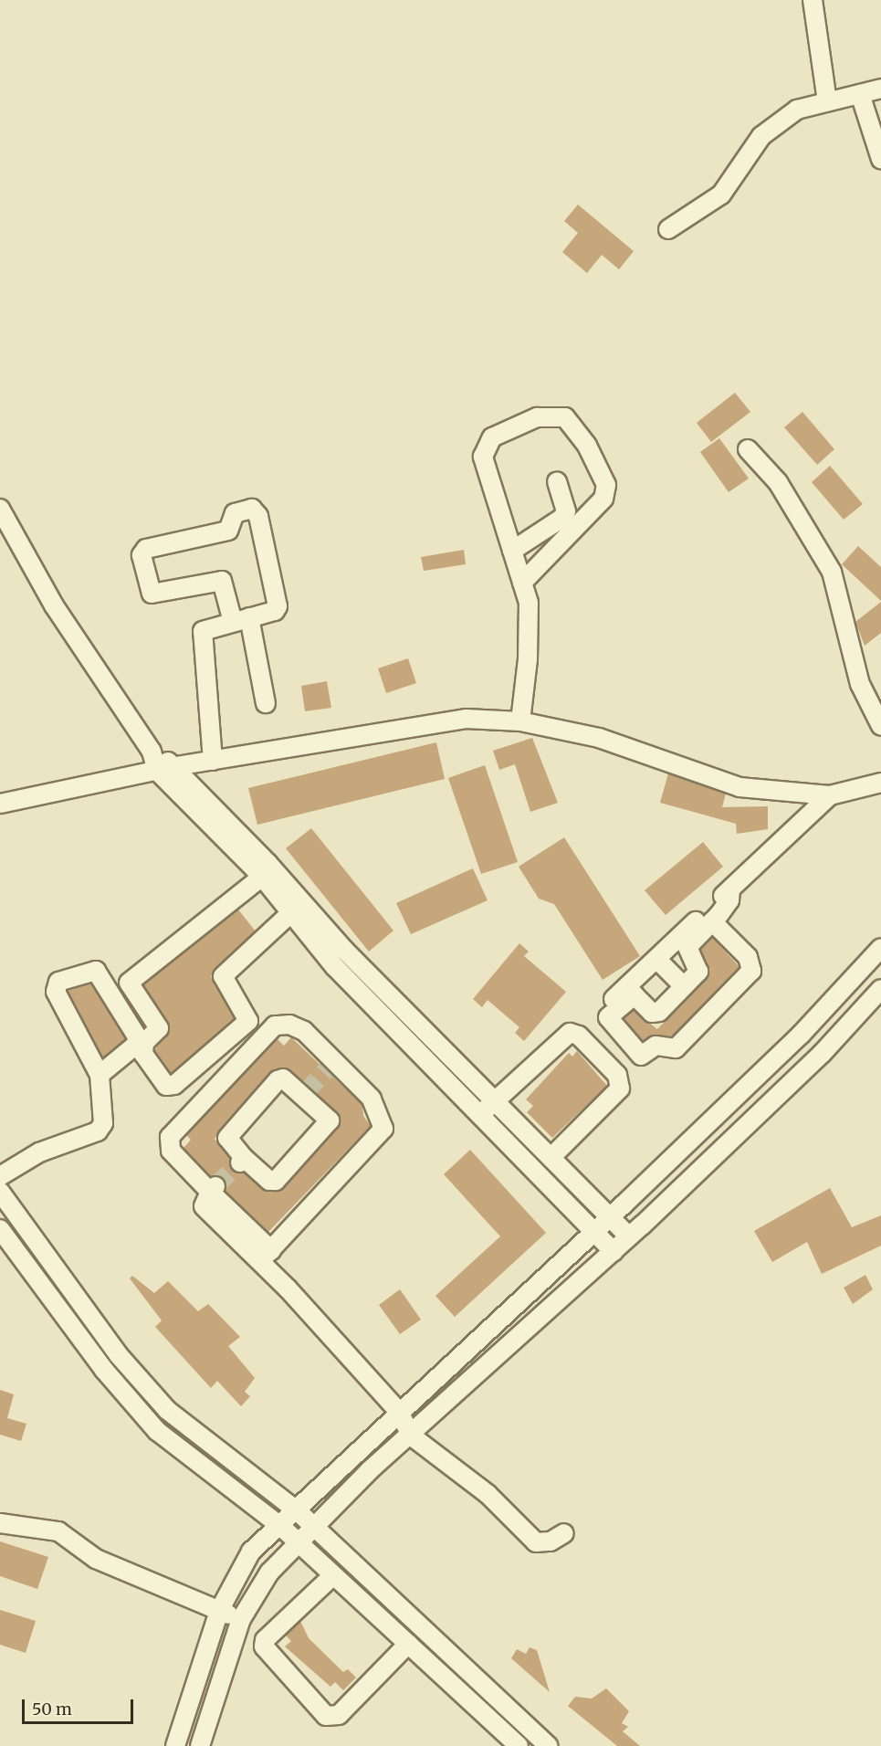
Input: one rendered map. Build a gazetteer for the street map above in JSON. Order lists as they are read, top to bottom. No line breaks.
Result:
{"scale_bar":"50 m"}
